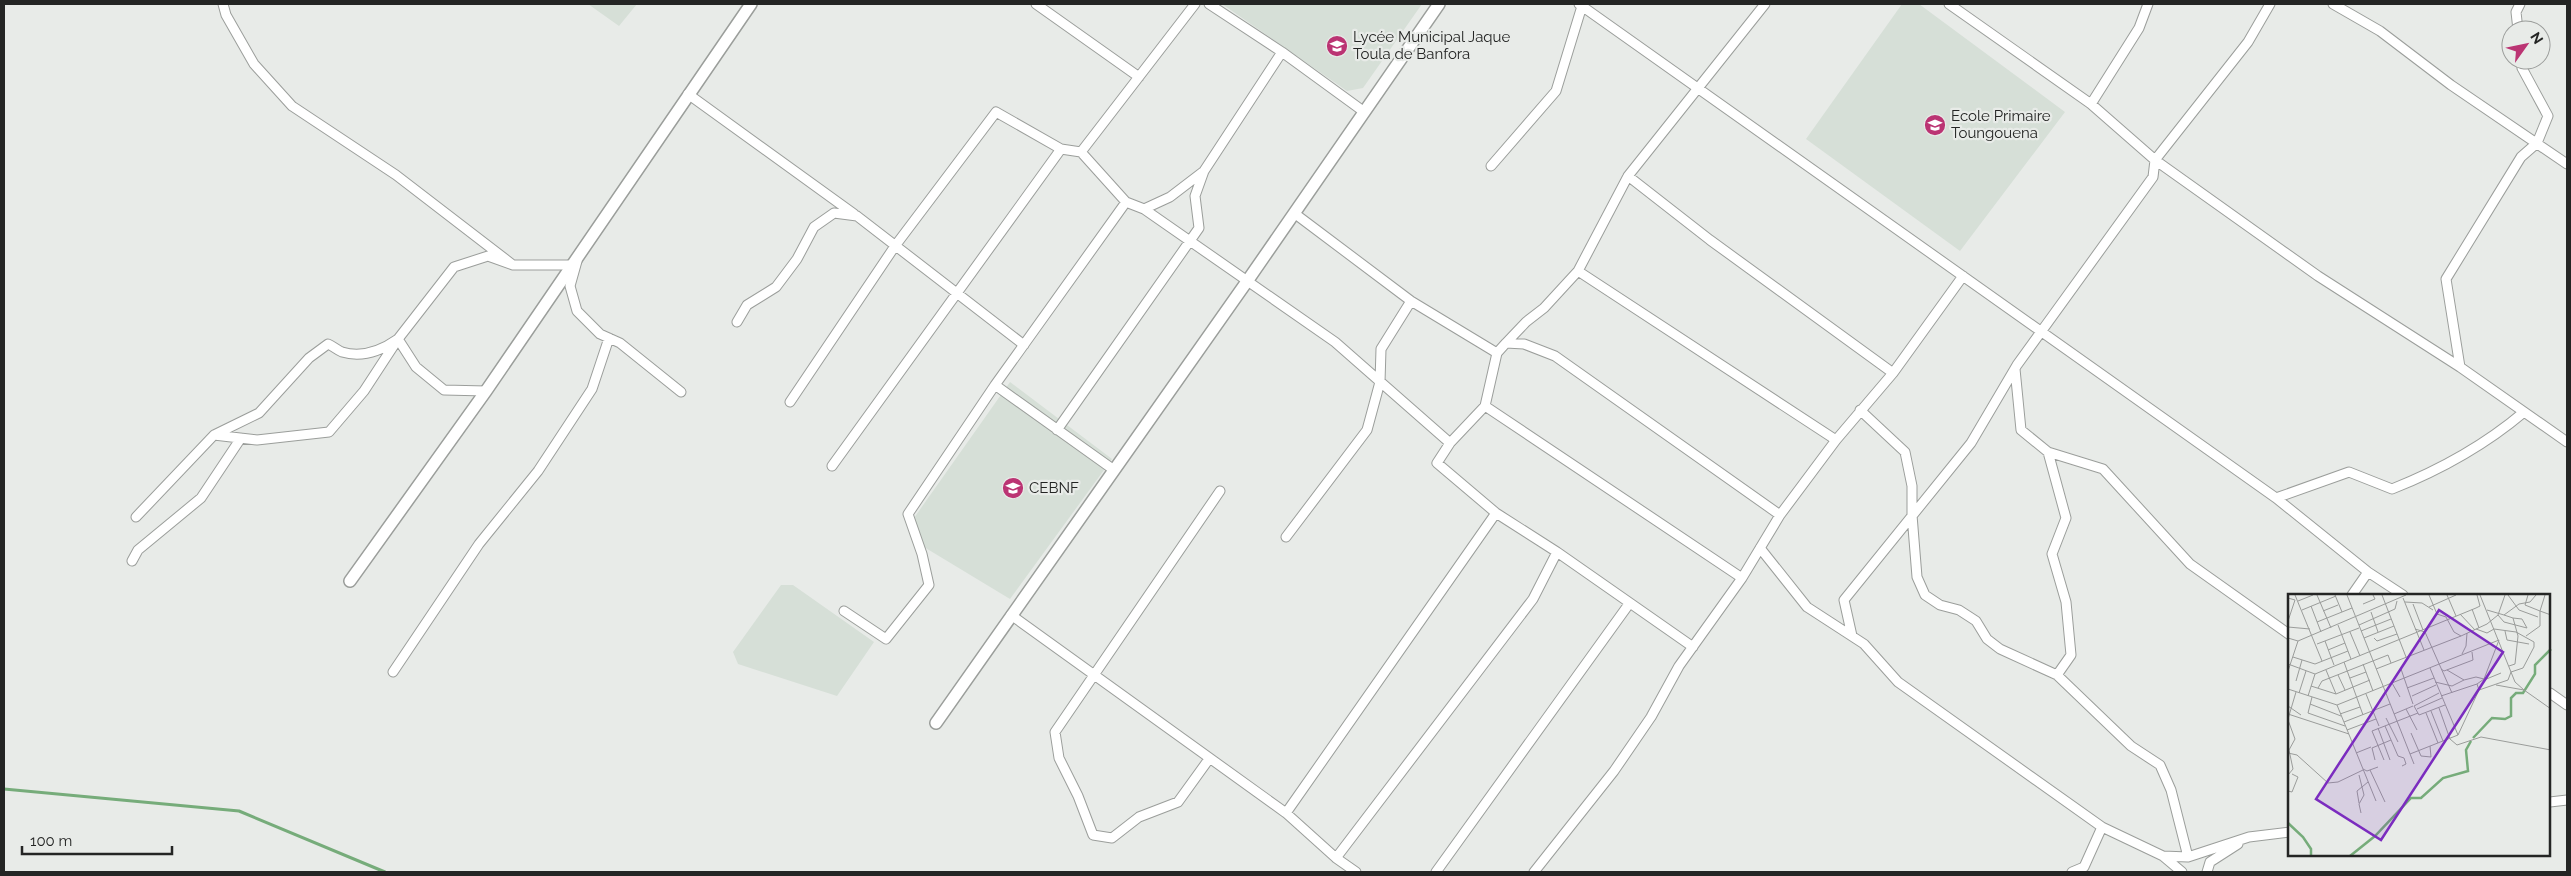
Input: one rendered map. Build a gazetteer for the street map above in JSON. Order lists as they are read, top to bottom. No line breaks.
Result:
{"places":{"school or university":["Lycée Municipal Jaque Toula de Banfora","Ecole Primaire Toungouena","CEBNF"]},"scale_bar":"100 m","north":"top right"}
